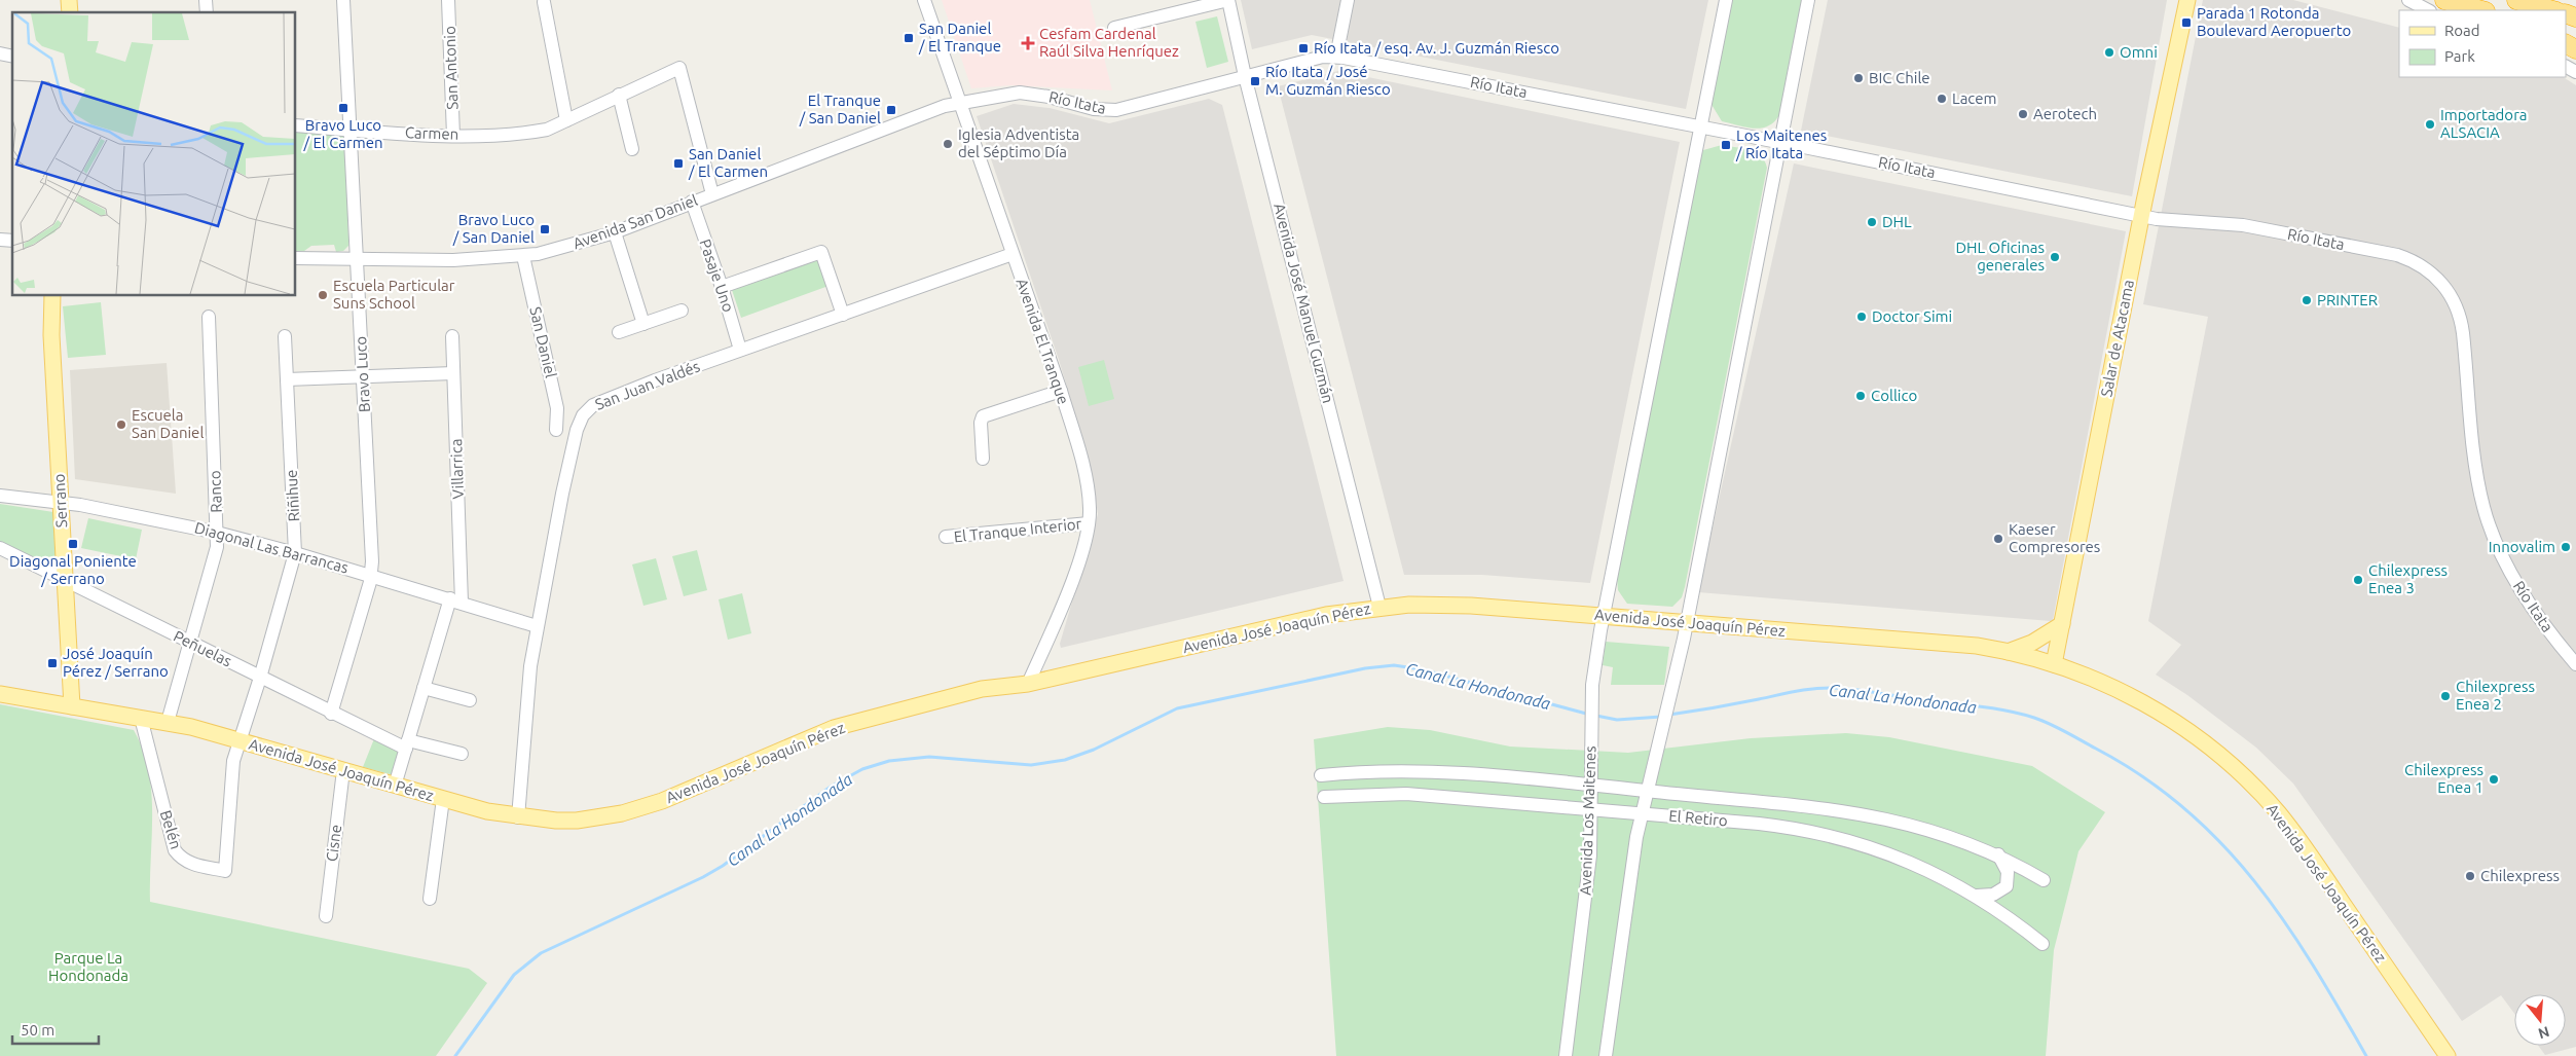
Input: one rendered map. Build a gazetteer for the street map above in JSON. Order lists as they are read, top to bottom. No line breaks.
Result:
{"streets":{"main road":["Salar de Atacama","Serrano","Avenida José Joaquín Pérez"],"street":["San Antonio","Río Itata","Carmen","Avenida San Daniel","Pasaje Uno","Avenida José Manuel Guzmán","Avenida El Tranque","San Daniel","Bravo Luco","San Juan Valdés","Villarrica","Ranco","Riñihue","El Tranque Interior","Diagonal Las Barrancas","Peñuelas","El Retiro","Avenida Los Maitenes","Belén","Cisne"]},"crossings":[["San Antonio","Carmen"],["Río Itata","Avenida San Daniel"],["Río Itata","Avenida José Manuel Guzmán"],["Río Itata","Salar de Atacama"],["Río Itata","Avenida El Tranque"],["Río Itata","Avenida Los Maitenes"],["Carmen","Avenida San Daniel"],["Carmen","Bravo Luco"],["Avenida San Daniel","Pasaje Uno"],["Avenida San Daniel","Avenida El Tranque"],["Avenida San Daniel","San Daniel"],["Avenida San Daniel","Bravo Luco"],["Pasaje Uno","San Juan Valdés"],["Avenida José Manuel Guzmán","Avenida José Joaquín Pérez"],["Salar de Atacama","Avenida José Joaquín Pérez"],["Avenida El Tranque","San Juan Valdés"],["Avenida El Tranque","El Tranque Interior"],["Avenida El Tranque","Avenida José Joaquín Pérez"],["Bravo Luco","Diagonal Las Barrancas"],["Bravo Luco","Peñuelas"],["San Juan Valdés","Diagonal Las Barrancas"],["San Juan Valdés","Avenida José Joaquín Pérez"],["Villarrica","Diagonal Las Barrancas"],["Villarrica","Avenida José Joaquín Pérez"],["Villarrica","Peñuelas"],["Ranco","Diagonal Las Barrancas"],["Ranco","Avenida José Joaquín Pérez"],["Ranco","Peñuelas"],["Riñihue","Diagonal Las Barrancas"],["Riñihue","Avenida José Joaquín Pérez"],["Riñihue","Peñuelas"],["Riñihue","Belén"],["Serrano","Diagonal Las Barrancas"],["Serrano","Avenida José Joaquín Pérez"],["Serrano","Peñuelas"],["Avenida José Joaquín Pérez","Avenida Los Maitenes"],["Avenida José Joaquín Pérez","Belén"],["Avenida José Joaquín Pérez","Cisne"],["El Retiro","Avenida Los Maitenes"]],"water":["Canal La Hondonada"],"parks":["Parque La Hondonada"],"places":{"transit":["Parada 1 Rotonda Boulevard Aeropuerto","San Daniel / El Tranque","Río Itata / esq. Av. J. Guzmán Riesco","Río Itata / José M. Guzmán Riesco","Bravo Luco / El Carmen","El Tranque / San Daniel","Los Maitenes / Río Itata","San Daniel / El Carmen","Bravo Luco / San Daniel","Diagonal Poniente / Serrano","José Joaquín Pérez / Serrano"],"health":["Cesfam Cardenal Raúl Silva Henríquez"],"other":["Omni","BIC Chile","Lacem","Aerotech","Importadora ALSACIA","Iglesia Adventista del Séptimo Día","DHL","DHL Oficinas generales","Escuela Particular Suns School","PRINTER","Doctor Simi","Collico","Escuela San Daniel","Kaeser Compresores","Innovalim","Chilexpress Enea 3","Chilexpress Enea 2","Chilexpress Enea 1","Chilexpress"]},"legend":["Road","Park"],"scale_bar":"50 m","north":"bottom"}
